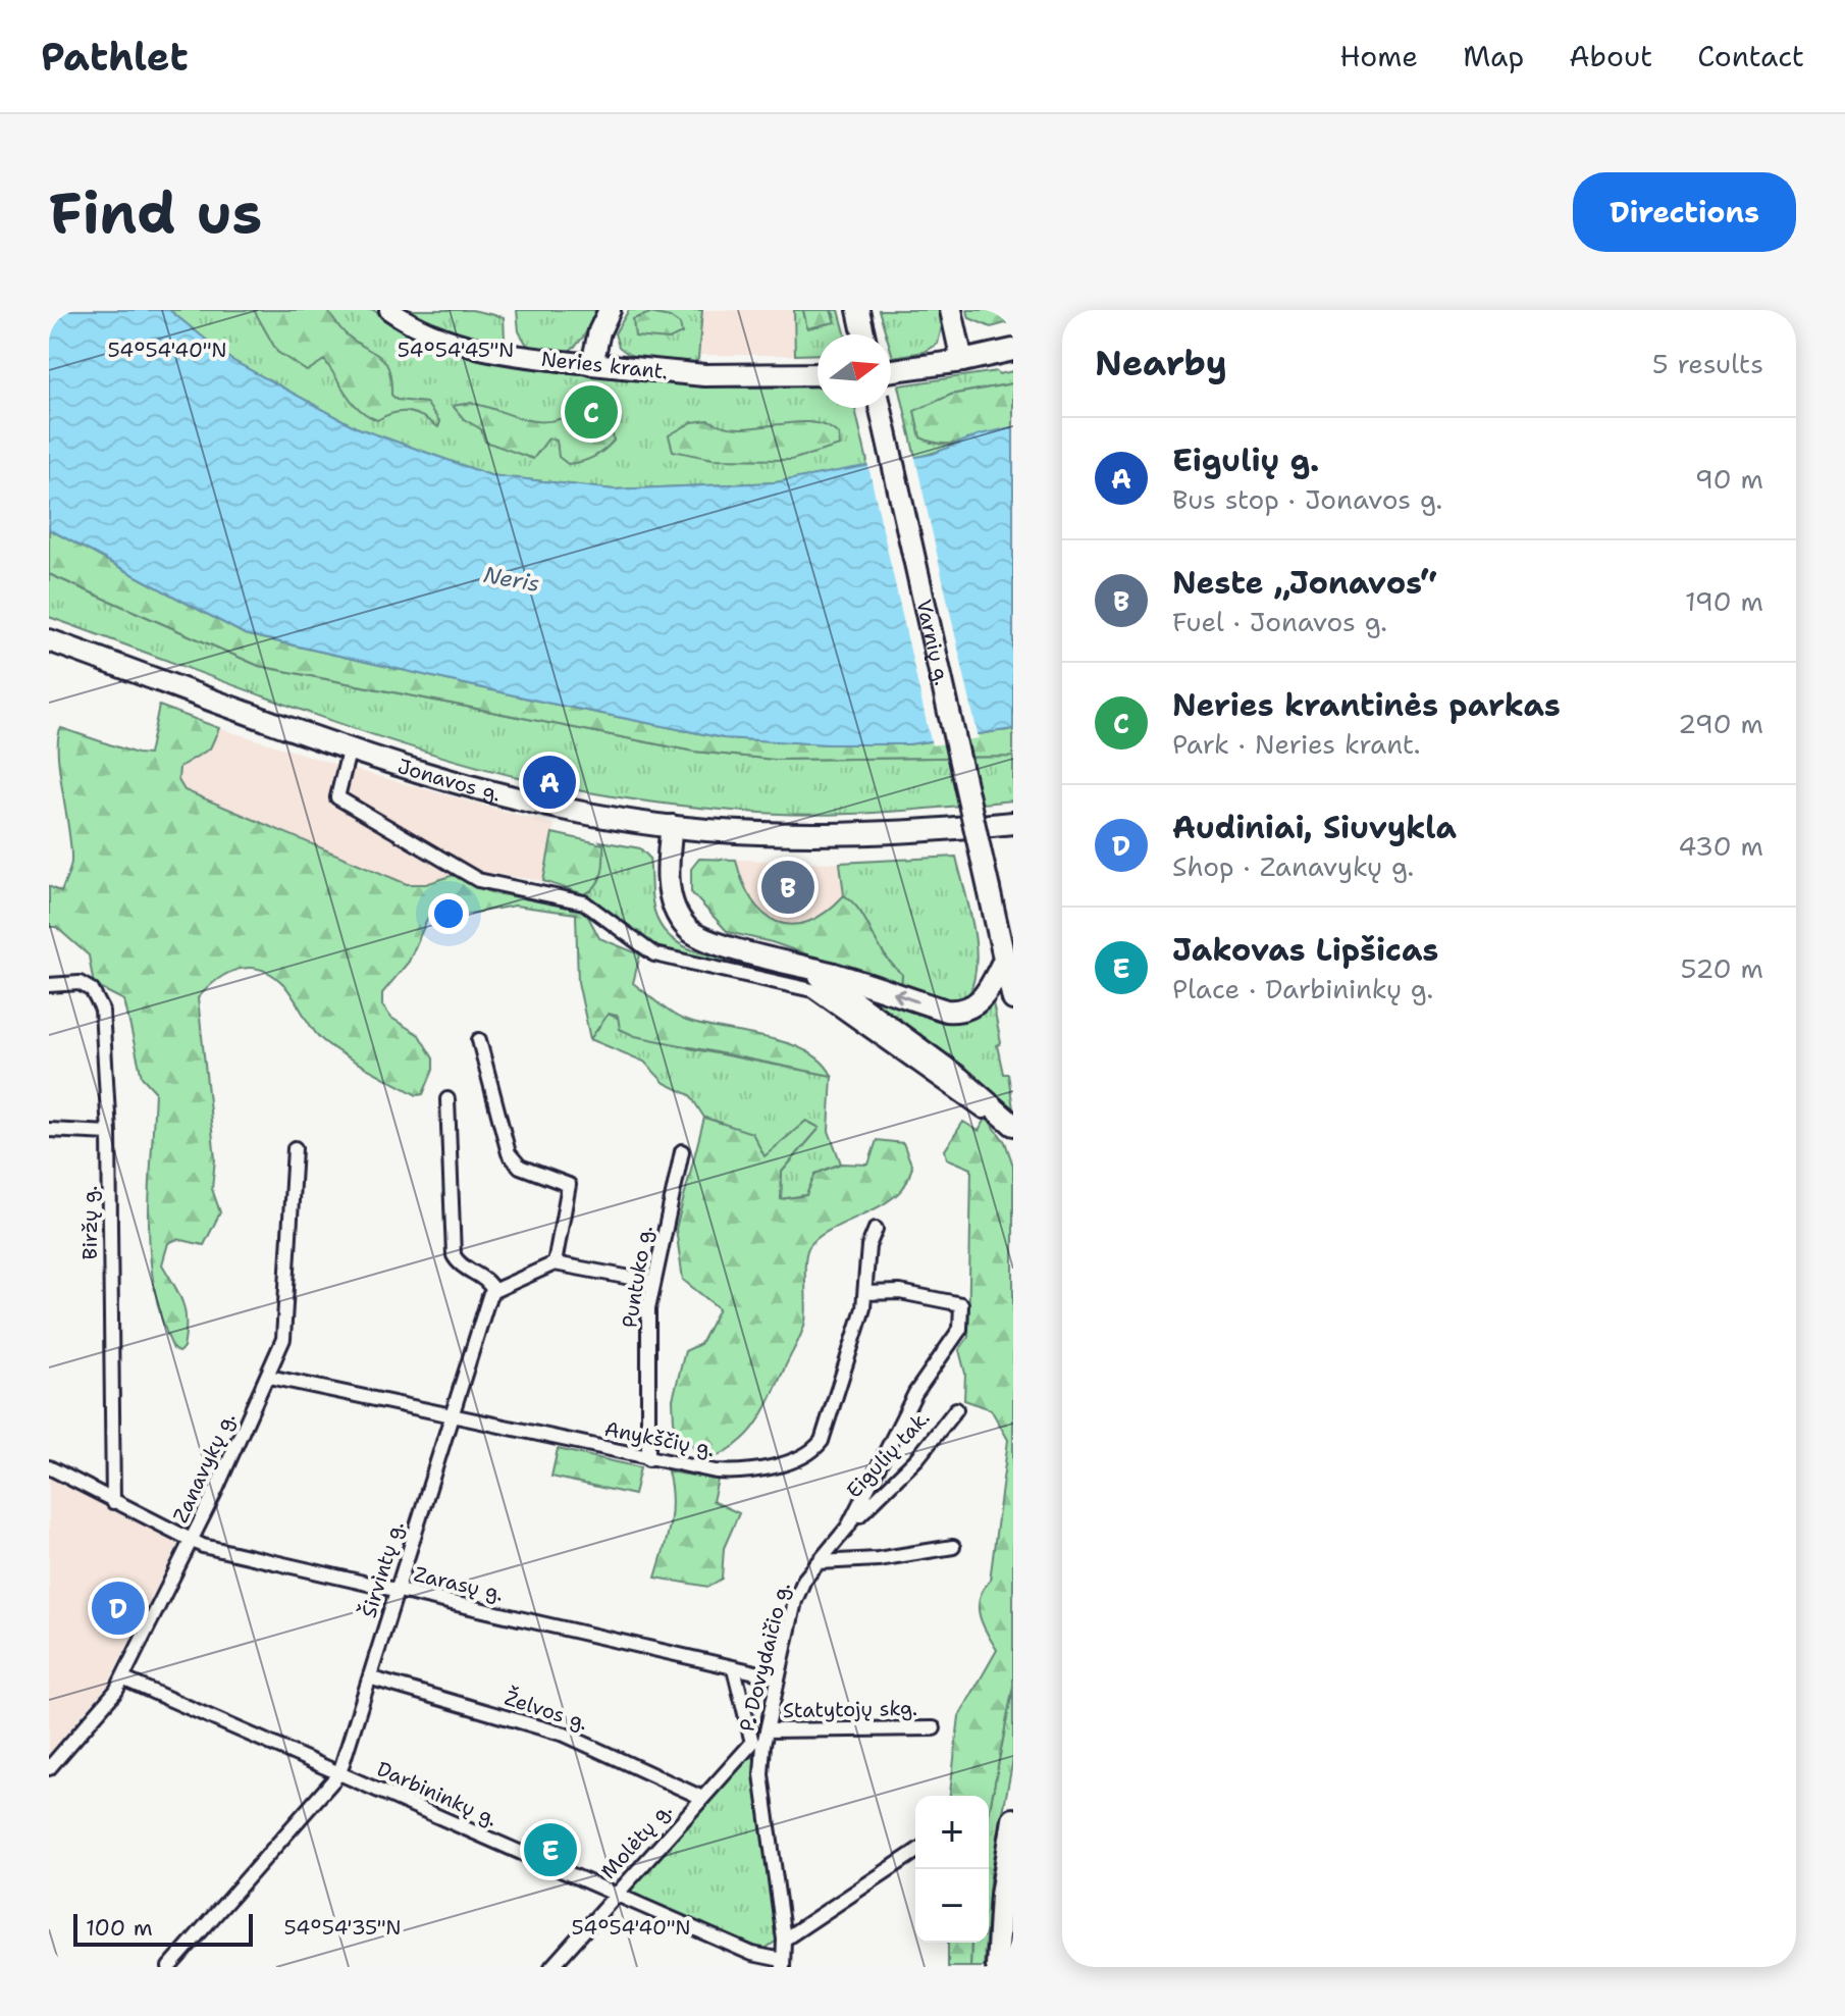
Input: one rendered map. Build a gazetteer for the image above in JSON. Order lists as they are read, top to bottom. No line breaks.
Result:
{"streets":{"main road":["Neries krant.","Varnių g.","Jonavos g."],"street":["Biržų g.","Puntuko g.","Anykščių g.","Eigulių tak.","Zanavykų g.","Širvintų g.","Zarasų g.","P. Dovydaičio g.","Statytojų skg.","Želvos g.","Darbininkų g.","Molėtų g."]},"crossings":[["Biržų g.","Zarasų g."],["Puntuko g.","Anykščių g."],["Anykščių g.","Zanavykų g."],["Anykščių g.","Širvintų g."],["Anykščių g.","P. Dovydaičio g."],["Eigulių tak.","P. Dovydaičio g."],["Zanavykų g.","Zarasų g."],["Zanavykų g.","Darbininkų g."],["Širvintų g.","Zarasų g."],["Širvintų g.","Želvos g."],["Širvintų g.","Darbininkų g."],["Zarasų g.","P. Dovydaičio g."],["P. Dovydaičio g.","Statytojų skg."],["P. Dovydaičio g.","Darbininkų g."],["P. Dovydaičio g.","Molėtų g."],["Želvos g.","Molėtų g."],["Darbininkų g.","Molėtų g."]],"water":["Neris"],"scale_bar":"100 m","north":"right","page":{"header":"Pathlet","nav":["Home","Map","About","Contact"],"buttons":"Directions","title":"Find us","heading":["Nearby","5 results"],"pins":["C","A","B","D","E"],"list":[{"mark":"A","name":"Eigulių g.","note":"Bus stop · Jonavos g.","value":"90 m"},{"mark":"B","name":"Neste „Jonavos“","note":"Fuel · Jonavos g.","value":"190 m"},{"mark":"C","name":"Neries krantinės parkas","note":"Park · Neries krant.","value":"290 m"},{"mark":"D","name":"Audiniai, Siuvykla","note":"Shop · Zanavykų g.","value":"430 m"},{"mark":"E","name":"Jakovas Lipšicas","note":"Place · Darbininkų g.","value":"520 m"}],"map_buttons":["+","−"],"scale":"100 m"},"coordinates":["54°54'40\"N","54°54'45\"N","54°54'35\"N"]}
